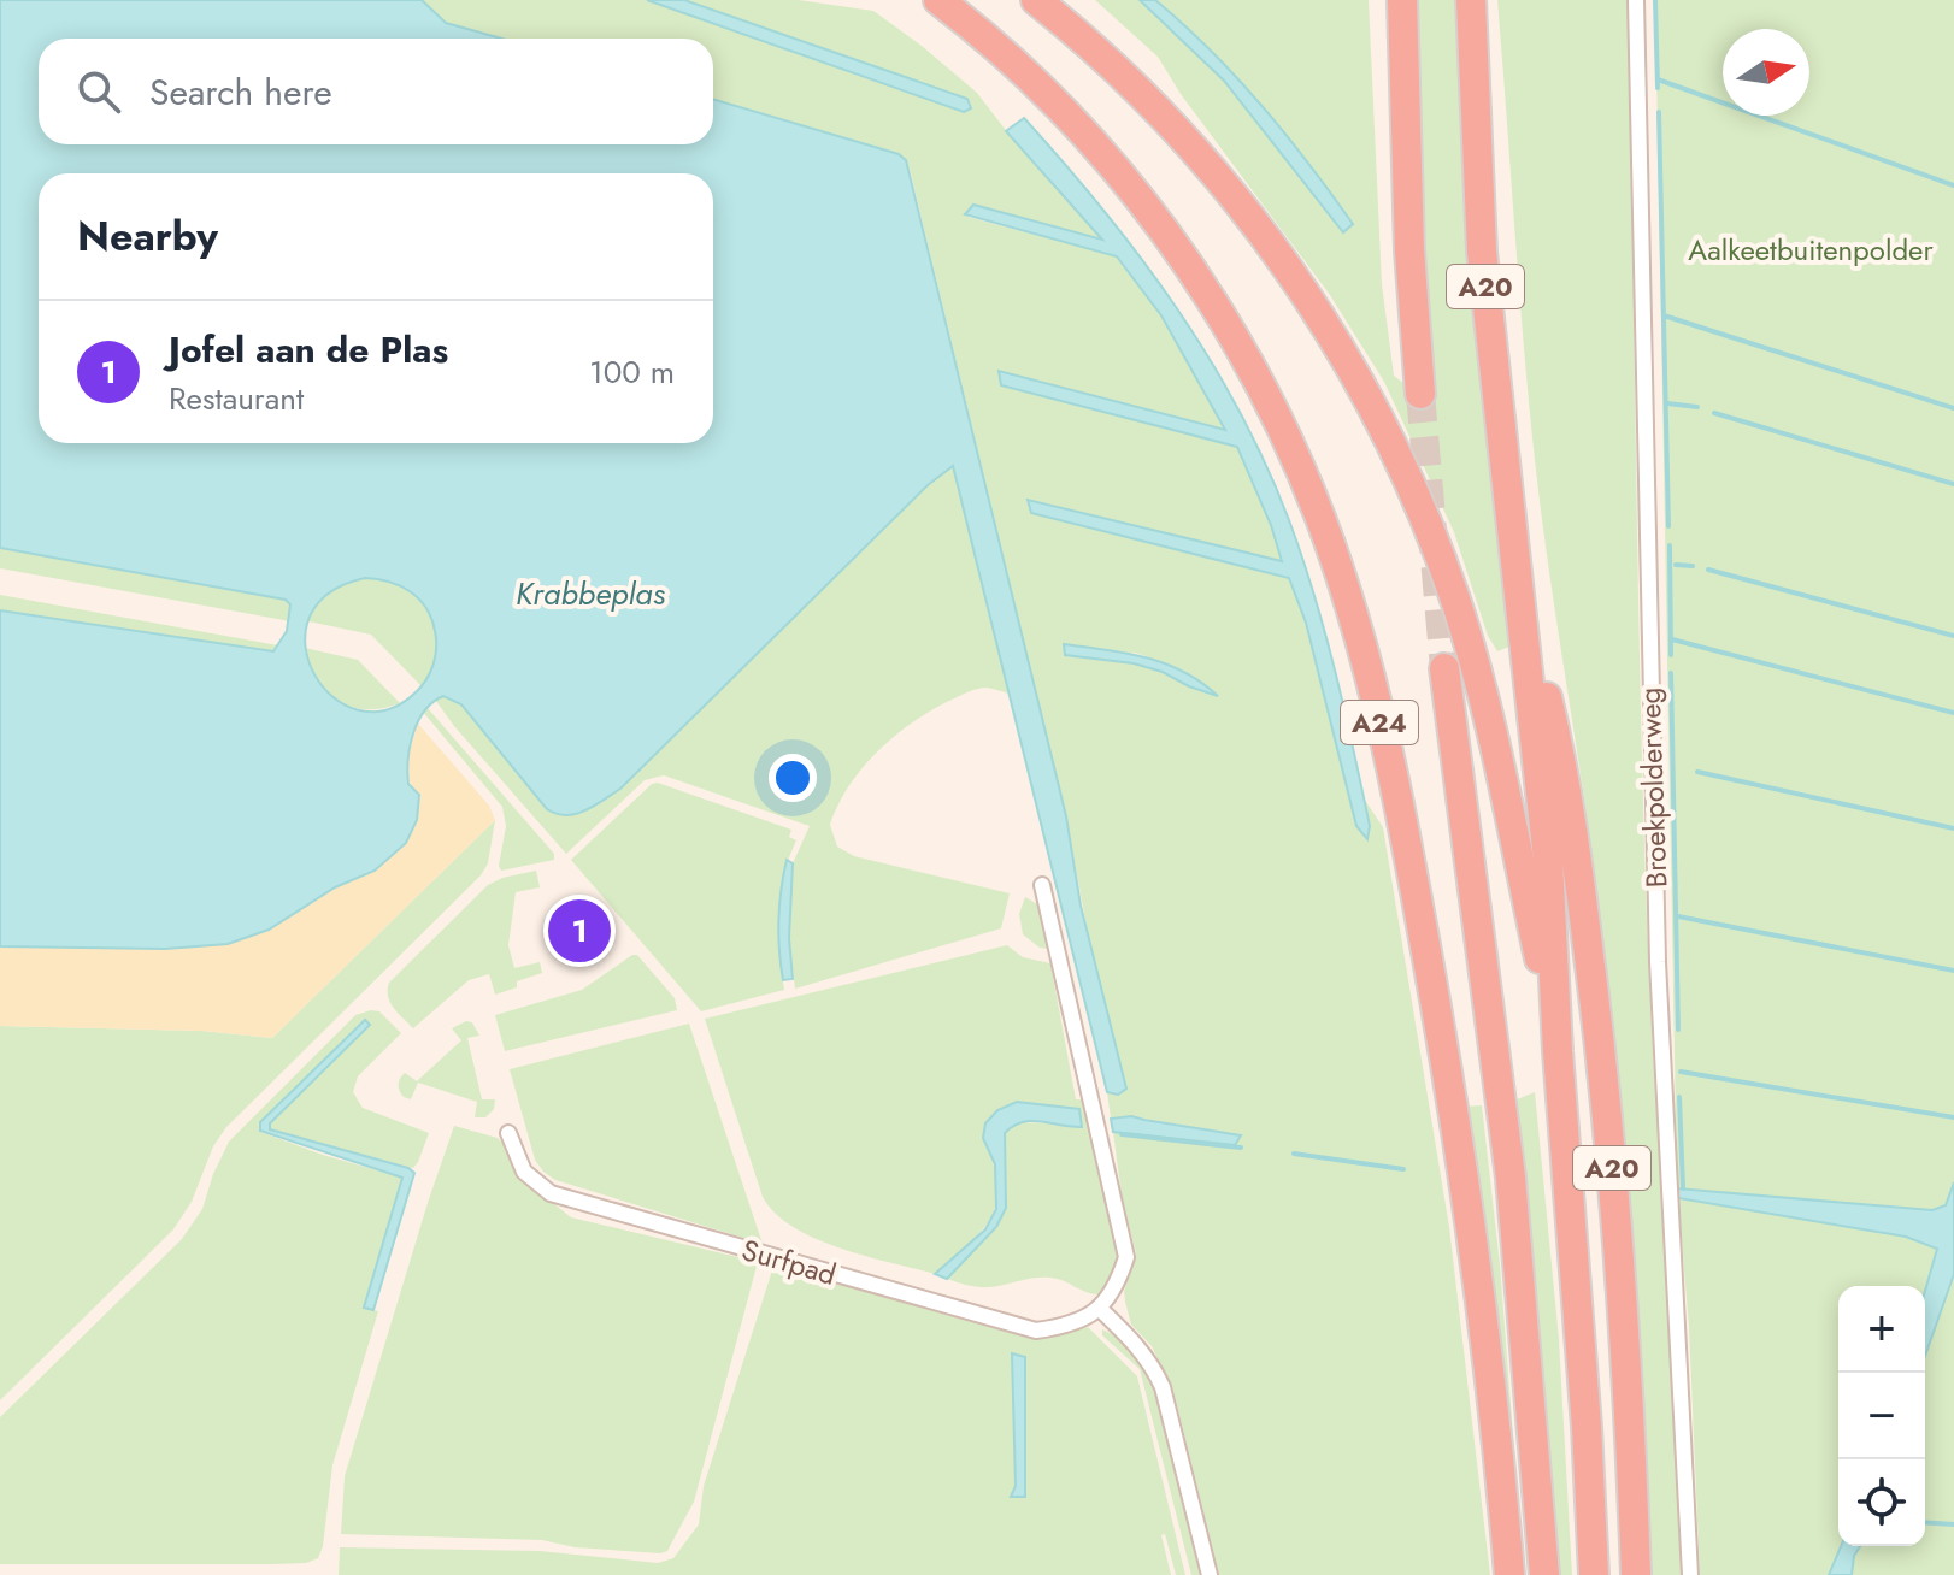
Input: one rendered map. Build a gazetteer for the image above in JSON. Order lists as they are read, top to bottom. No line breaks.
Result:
{"streets":{"highway":["A20","A24"],"street":["Broekpolderweg","Surfpad"]},"water":["Krabbeplas"],"parks":["Aalkeetbuitenpolder"],"north":"right","page":{"search":"Search here","heading":"Nearby","list":[{"mark":"1","name":"Jofel aan de Plas","note":"Restaurant","value":"100 m"}],"pins":"1","map_buttons":["+","−"]}}
